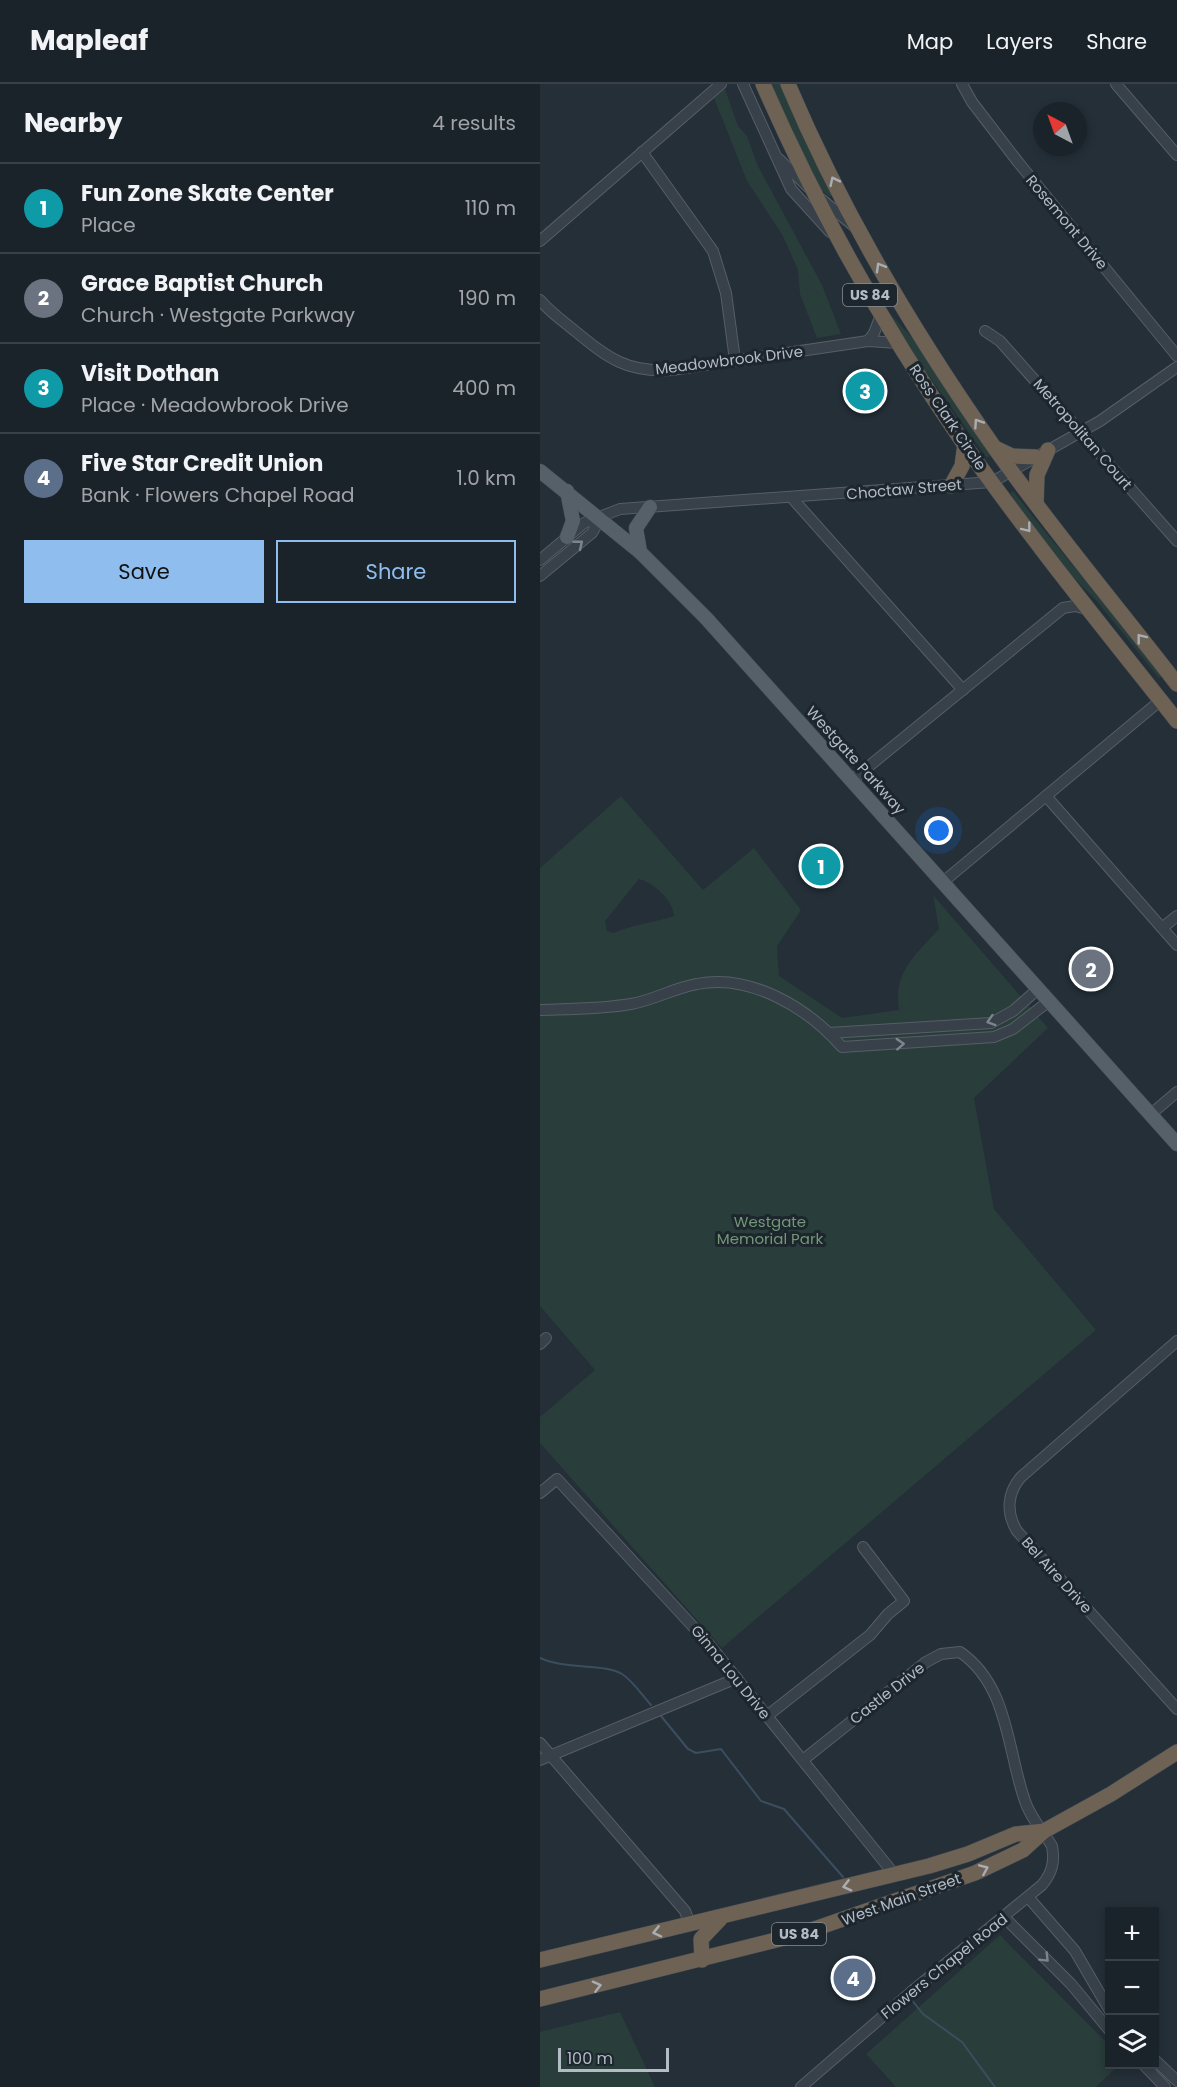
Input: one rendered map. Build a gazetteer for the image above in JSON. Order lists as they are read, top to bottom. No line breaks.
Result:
{"streets":{"highway":["US 84","Ross Clark Circle","West Main Street"],"main road":["Westgate Parkway"],"street":["Rosemont Drive","Meadowbrook Drive","Metropolitan Court","Choctaw Street","Bel Aire Drive","Ginna Lou Drive","Castle Drive","Flowers Chapel Road"]},"crossings":[["Meadowbrook Drive","Ross Clark Circle"],["Ross Clark Circle","Choctaw Street"],["Metropolitan Court","Choctaw Street"],["Choctaw Street","Westgate Parkway"],["Ginna Lou Drive","Castle Drive"],["Ginna Lou Drive","West Main Street"],["Castle Drive","West Main Street"],["Castle Drive","Flowers Chapel Road"],["West Main Street","Flowers Chapel Road"]],"parks":["Westgate Memorial Park"],"scale_bar":"100 m","north":"top left","page":{"header":"Mapleaf","nav":["Map","Layers","Share"],"heading":["Nearby","4 results"],"list":[{"mark":"1","name":"Fun Zone Skate Center","note":"Place","value":"110 m"},{"mark":"2","name":"Grace Baptist Church","note":"Church · Westgate Parkway","value":"190 m"},{"mark":"3","name":"Visit Dothan","note":"Place · Meadowbrook Drive","value":"400 m"},{"mark":"4","name":"Five Star Credit Union","note":"Bank · Flowers Chapel Road","value":"1.0 km"}],"pins":["3","1","2","4"],"buttons":["Save","Share"],"map_buttons":["+","−"],"scale":"100 m"}}
